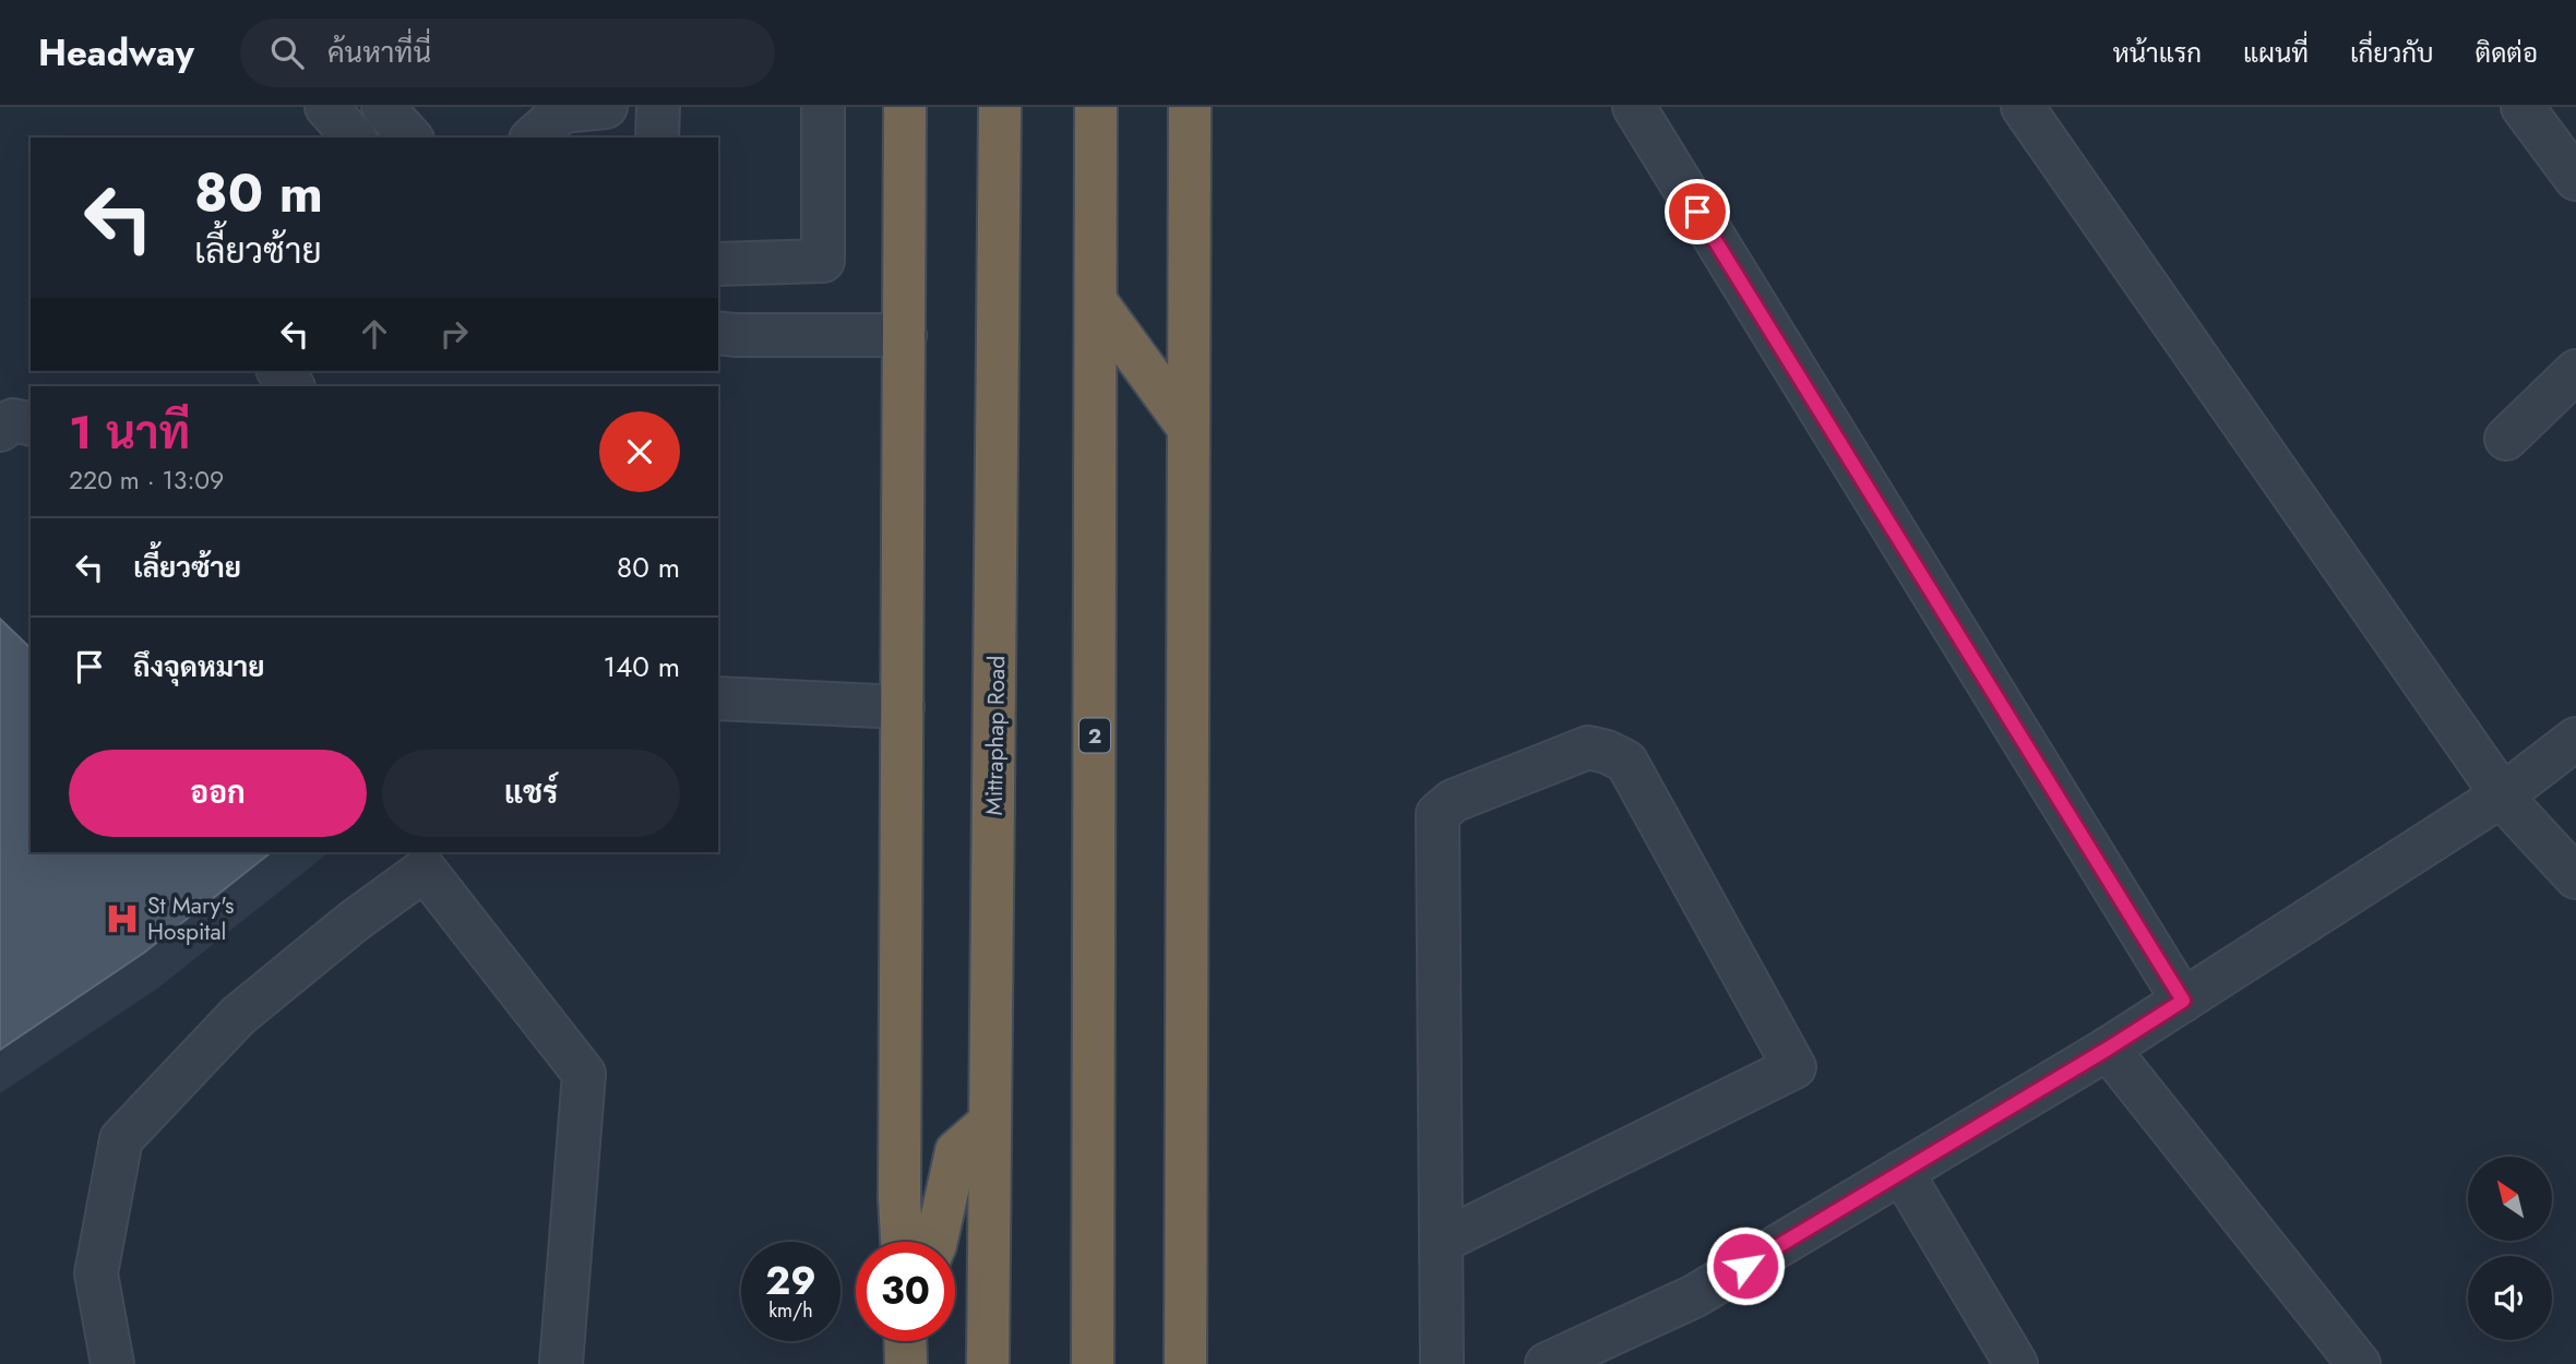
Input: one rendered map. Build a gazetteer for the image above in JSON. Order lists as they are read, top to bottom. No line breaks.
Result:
{"streets":{"highway":["Mittraphap Road","2"]},"places":{"hospital":["St Mary's Hospital"]},"north":"top left","page":{"header":"Headway","search":"ค้นหาที่นี่","nav":["หน้าแรก","แผนที่","เกี่ยวกับ","ติดต่อ"],"turn":["80 m","เลี้ยวซ้าย"],"heading":["1 นาที","220 m · 13:09"],"list":[{"name":"เลี้ยวซ้าย","value":"80 m"},{"name":"ถึงจุดหมาย","value":"140 m"}],"buttons":["ออก","แชร์"],"speed":"29 km/h","limit":"30"}}
